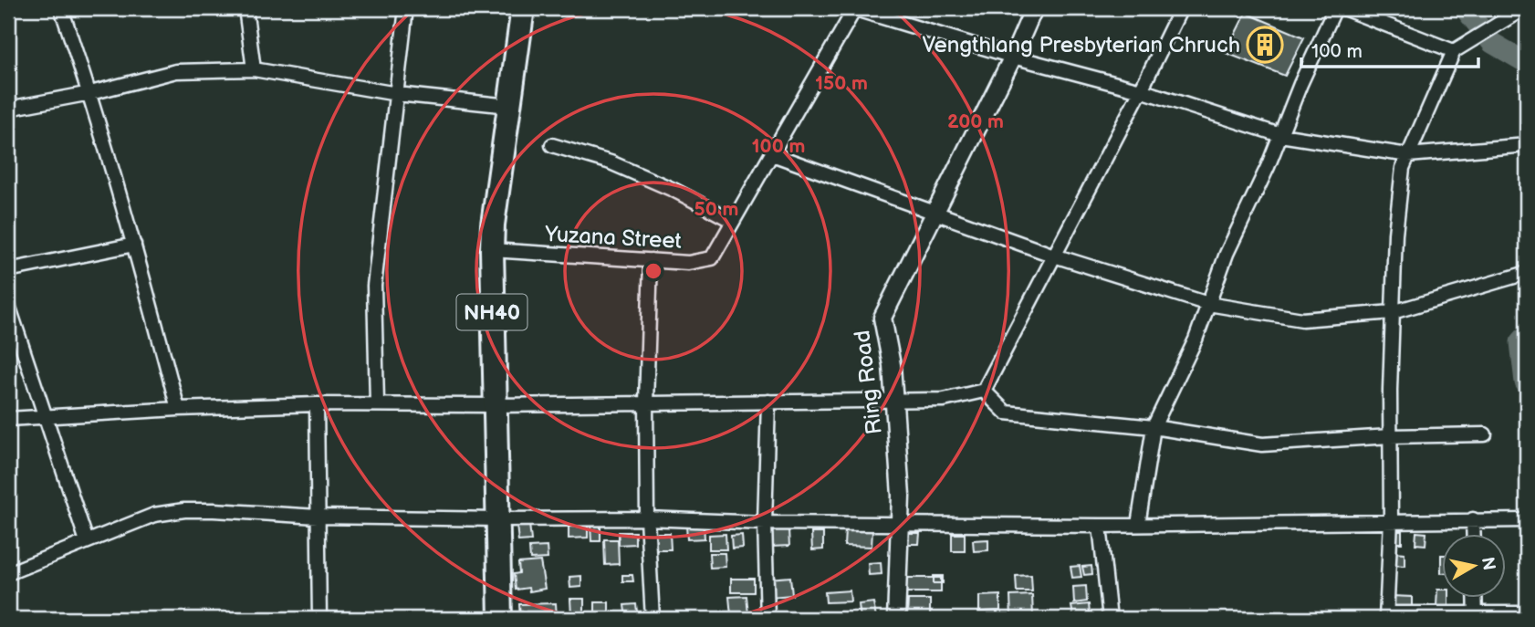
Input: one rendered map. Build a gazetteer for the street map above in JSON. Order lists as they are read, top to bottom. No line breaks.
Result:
{"streets":{"highway":["NH40"],"street":["Yuzana Street","Ring Road"]},"crossings":[["Yuzana Street","NH40"]],"places":{"building":["Vengthlang Presbyterian Chruch"]},"scale_bar":"100 m","north":"right","rings":["150 m","200 m","100 m","50 m"]}
